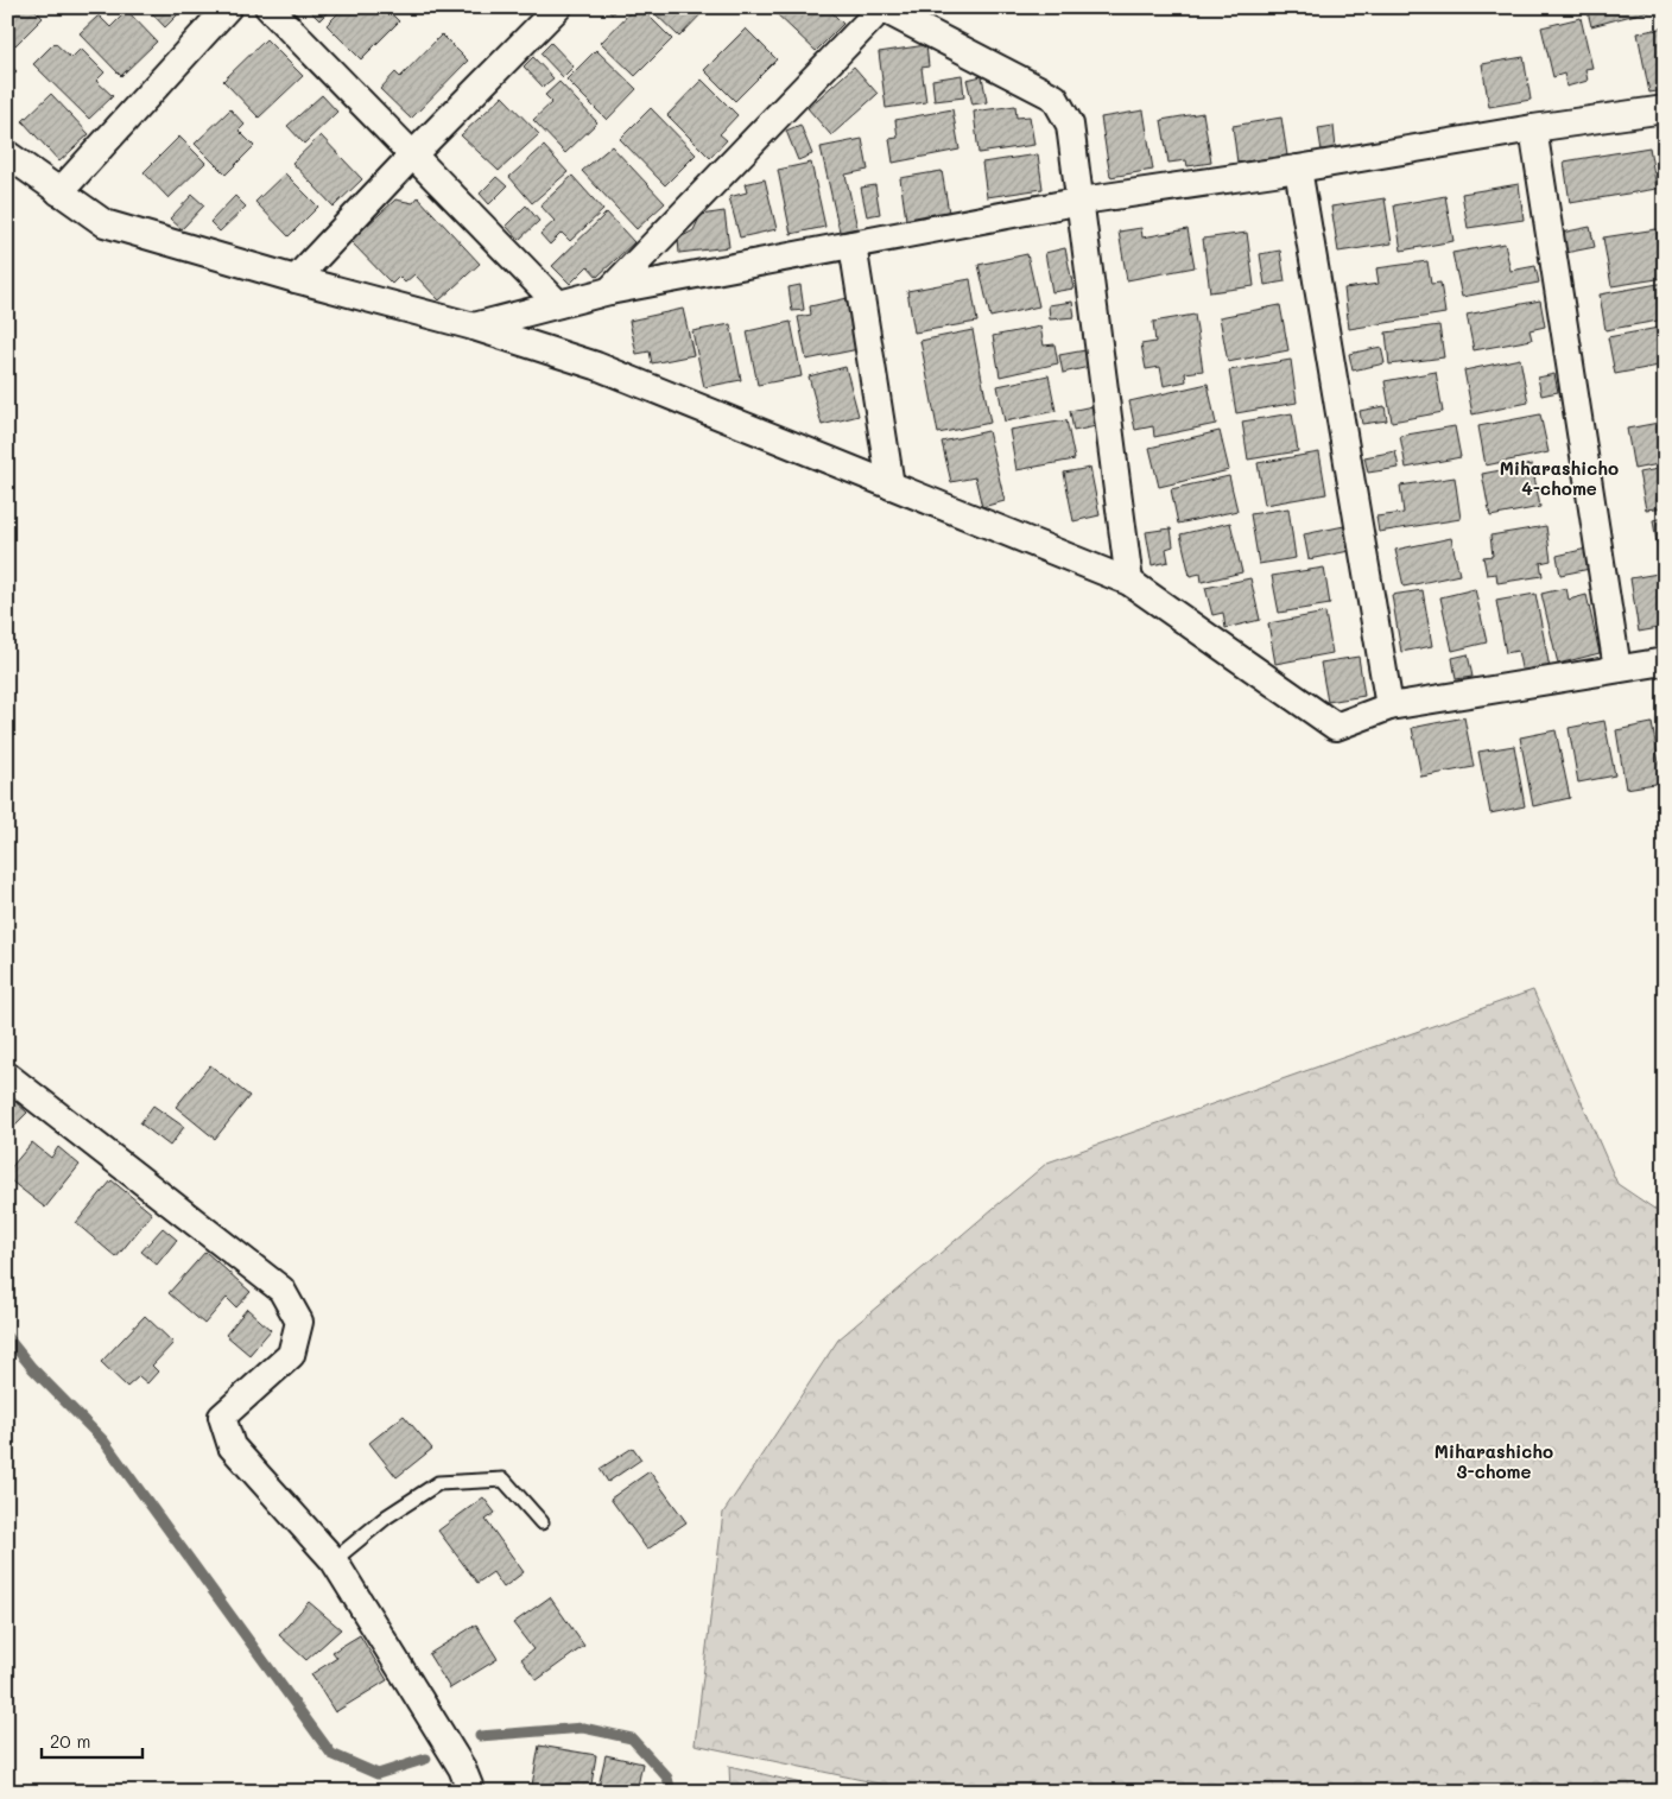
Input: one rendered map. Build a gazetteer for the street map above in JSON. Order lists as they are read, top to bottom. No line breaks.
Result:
{"districts":["Miharashicho 4-chome","Miharashicho 3-chome"],"scale_bar":"20 m"}
